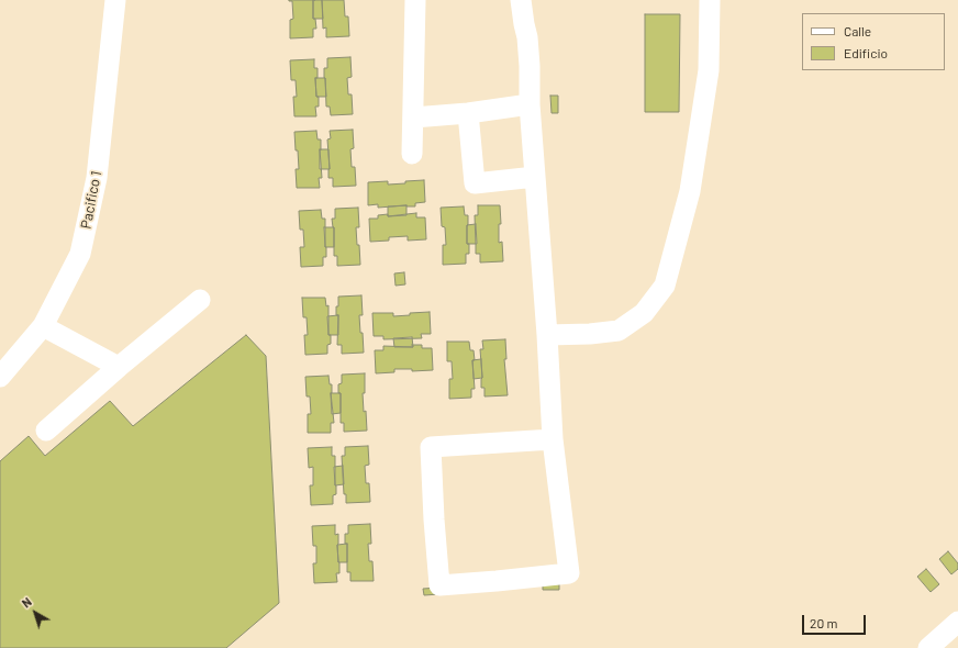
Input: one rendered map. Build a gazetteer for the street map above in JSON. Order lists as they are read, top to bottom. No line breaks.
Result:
{"streets":{"street":["Pacifico 1"]},"legend":["Calle","Edificio"],"scale_bar":"20 m","north":"top left"}
